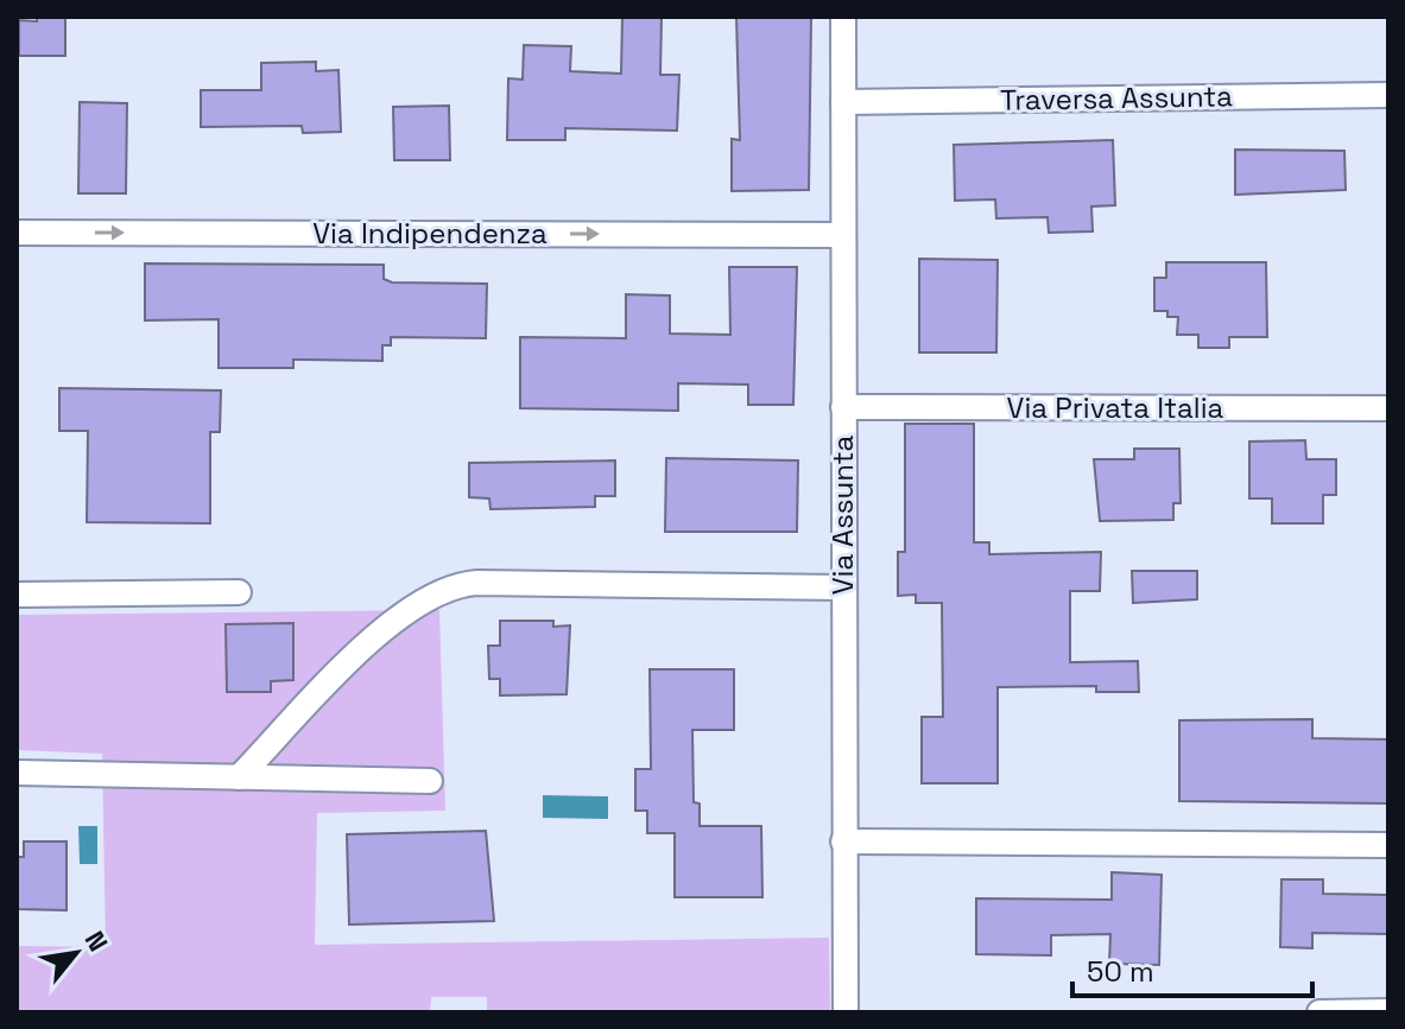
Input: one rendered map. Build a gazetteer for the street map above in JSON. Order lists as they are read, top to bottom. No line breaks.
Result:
{"streets":{"street":["Traversa Assunta","Via Indipendenza","Via Privata Italia","Via Assunta"]},"crossings":[["Traversa Assunta","Via Assunta"],["Via Indipendenza","Via Assunta"],["Via Privata Italia","Via Assunta"]],"one_way":["Via Indipendenza"],"scale_bar":"50 m","north":"top right"}
